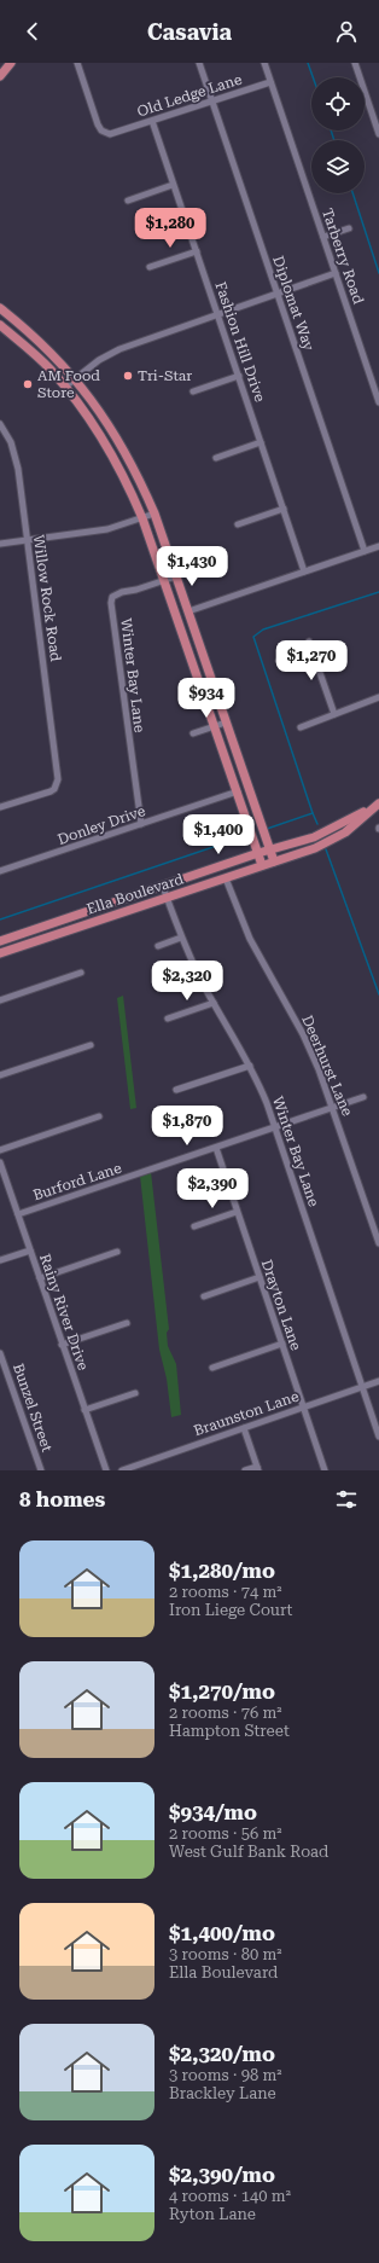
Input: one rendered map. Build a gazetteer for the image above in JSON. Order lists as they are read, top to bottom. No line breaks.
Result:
{"streets":{"main road":["Ella Boulevard"],"street":["Old Ledge Lane","Tarberry Road","Diplomat Way","Fashion Hill Drive","Willow Rock Road","Winter Bay Lane","Donley Drive","Deerhurst Lane","Burford Lane","Drayton Lane","Rainy River Drive","Bunzel Street","Braunston Lane"]},"crossings":[["Old Ledge Lane","Tarberry Road"],["Old Ledge Lane","Diplomat Way"],["Old Ledge Lane","Fashion Hill Drive"],["Winter Bay Lane","Donley Drive"],["Winter Bay Lane","Ella Boulevard"],["Winter Bay Lane","Burford Lane"],["Winter Bay Lane","Braunston Lane"],["Ella Boulevard","Deerhurst Lane"],["Deerhurst Lane","Burford Lane"],["Burford Lane","Drayton Lane"],["Burford Lane","Rainy River Drive"],["Drayton Lane","Braunston Lane"]],"places":["Tri-Star","AM Food Store"],"page":{"header":"Casavia","price":["$1,280","$1,430","$1,270","$934","$1,400","$2,320","$1,870","$2,390"],"heading":"8 homes","list":[{"name":"$1,280/mo","note":"2 rooms · 74 m² · Iron Liege Court"},{"name":"$1,270/mo","note":"2 rooms · 76 m² · Hampton Street"},{"name":"$934/mo","note":"2 rooms · 56 m² · West Gulf Bank Road"},{"name":"$1,400/mo","note":"3 rooms · 80 m² · Ella Boulevard"},{"name":"$2,320/mo","note":"3 rooms · 98 m² · Brackley Lane"},{"name":"$2,390/mo","note":"4 rooms · 140 m² · Ryton Lane"}]}}
